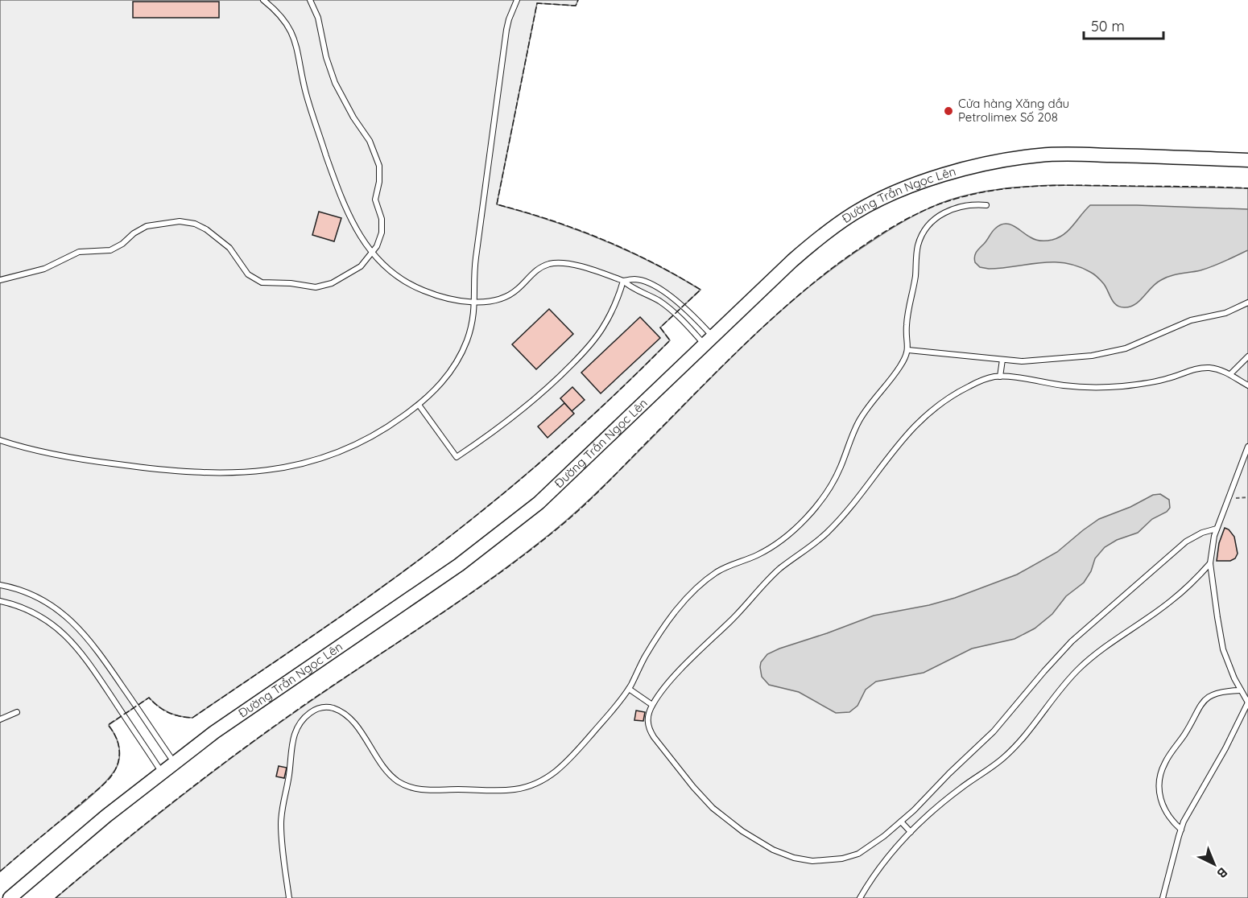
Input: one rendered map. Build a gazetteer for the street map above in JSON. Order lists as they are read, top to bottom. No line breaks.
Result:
{"streets":{"street":["Đường Trần Ngọc Lên"]},"places":["Cửa hàng Xăng dầu Petrolimex Số 208"],"scale_bar":"50 m","north":"bottom right"}
